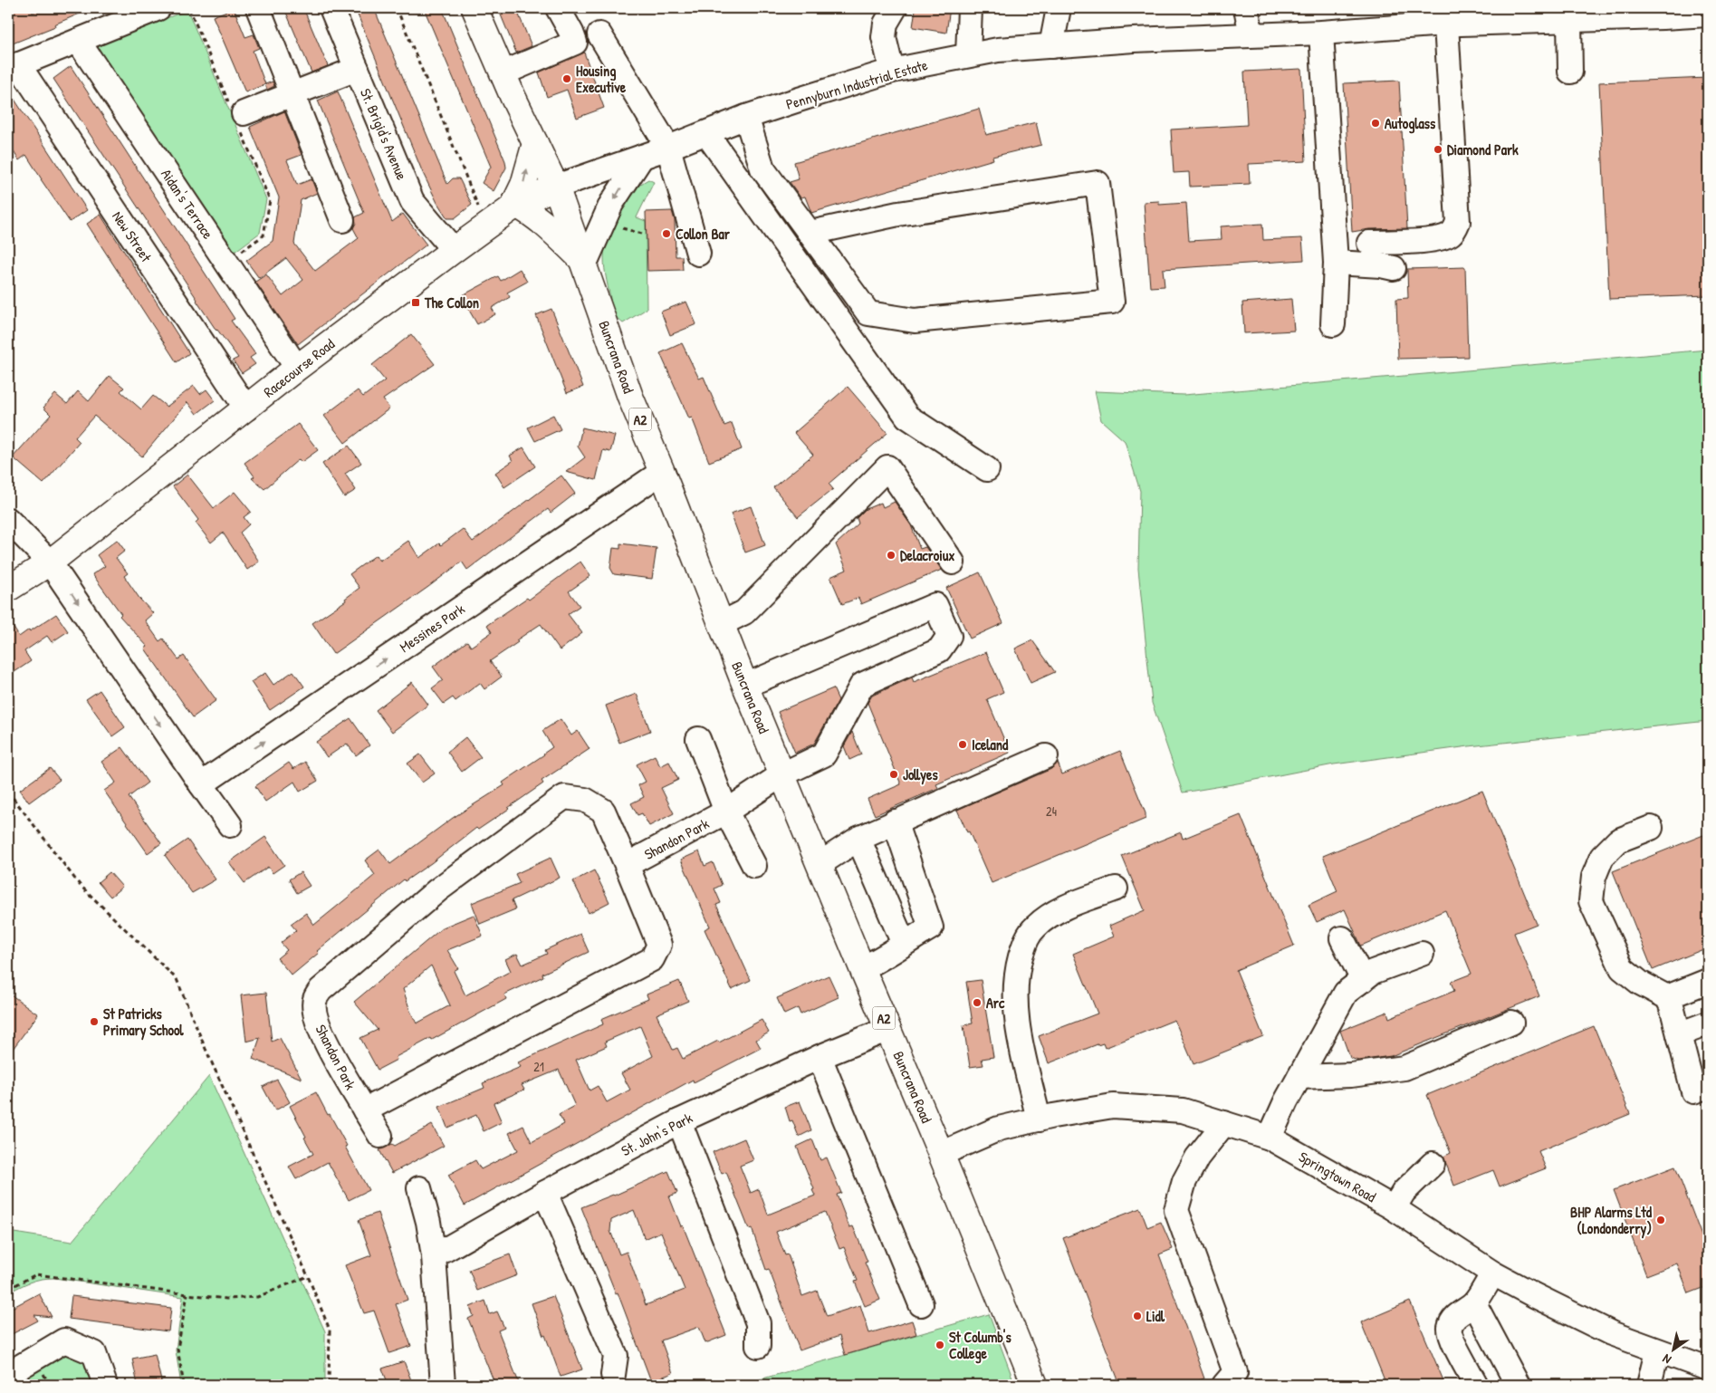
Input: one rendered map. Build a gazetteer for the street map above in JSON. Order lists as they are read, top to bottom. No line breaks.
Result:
{"streets":{"main road":["Buncrana Road","Racecourse Road","A2"],"street":["Pennyburn Industrial Estate","St. Brigid's Avenue","Aidan's Terrace","New Street","Messines Park","Shandon Park","St. John's Park","Springtown Road"]},"crossings":[["Pennyburn Industrial Estate","Buncrana Road"],["Pennyburn Industrial Estate","Racecourse Road"],["St. Brigid's Avenue","Racecourse Road"],["Aidan's Terrace","Racecourse Road"],["New Street","Racecourse Road"],["Buncrana Road","Racecourse Road"],["Buncrana Road","Messines Park"],["Buncrana Road","Shandon Park"],["Buncrana Road","St. John's Park"],["Buncrana Road","Springtown Road"]],"one_way":["Messines Park"],"places":{"other":["Housing Executive","Autoglass","Diamond Park","Collon Bar","Delacroiux","Iceland","Jollyes","Arc","St Patricks Primary School","BHP Alarms Ltd (Londonderry)","Lidl","St Columb's College"],"transit":["The Collon"]},"house_numbers":["24","21"],"north":"bottom left"}
